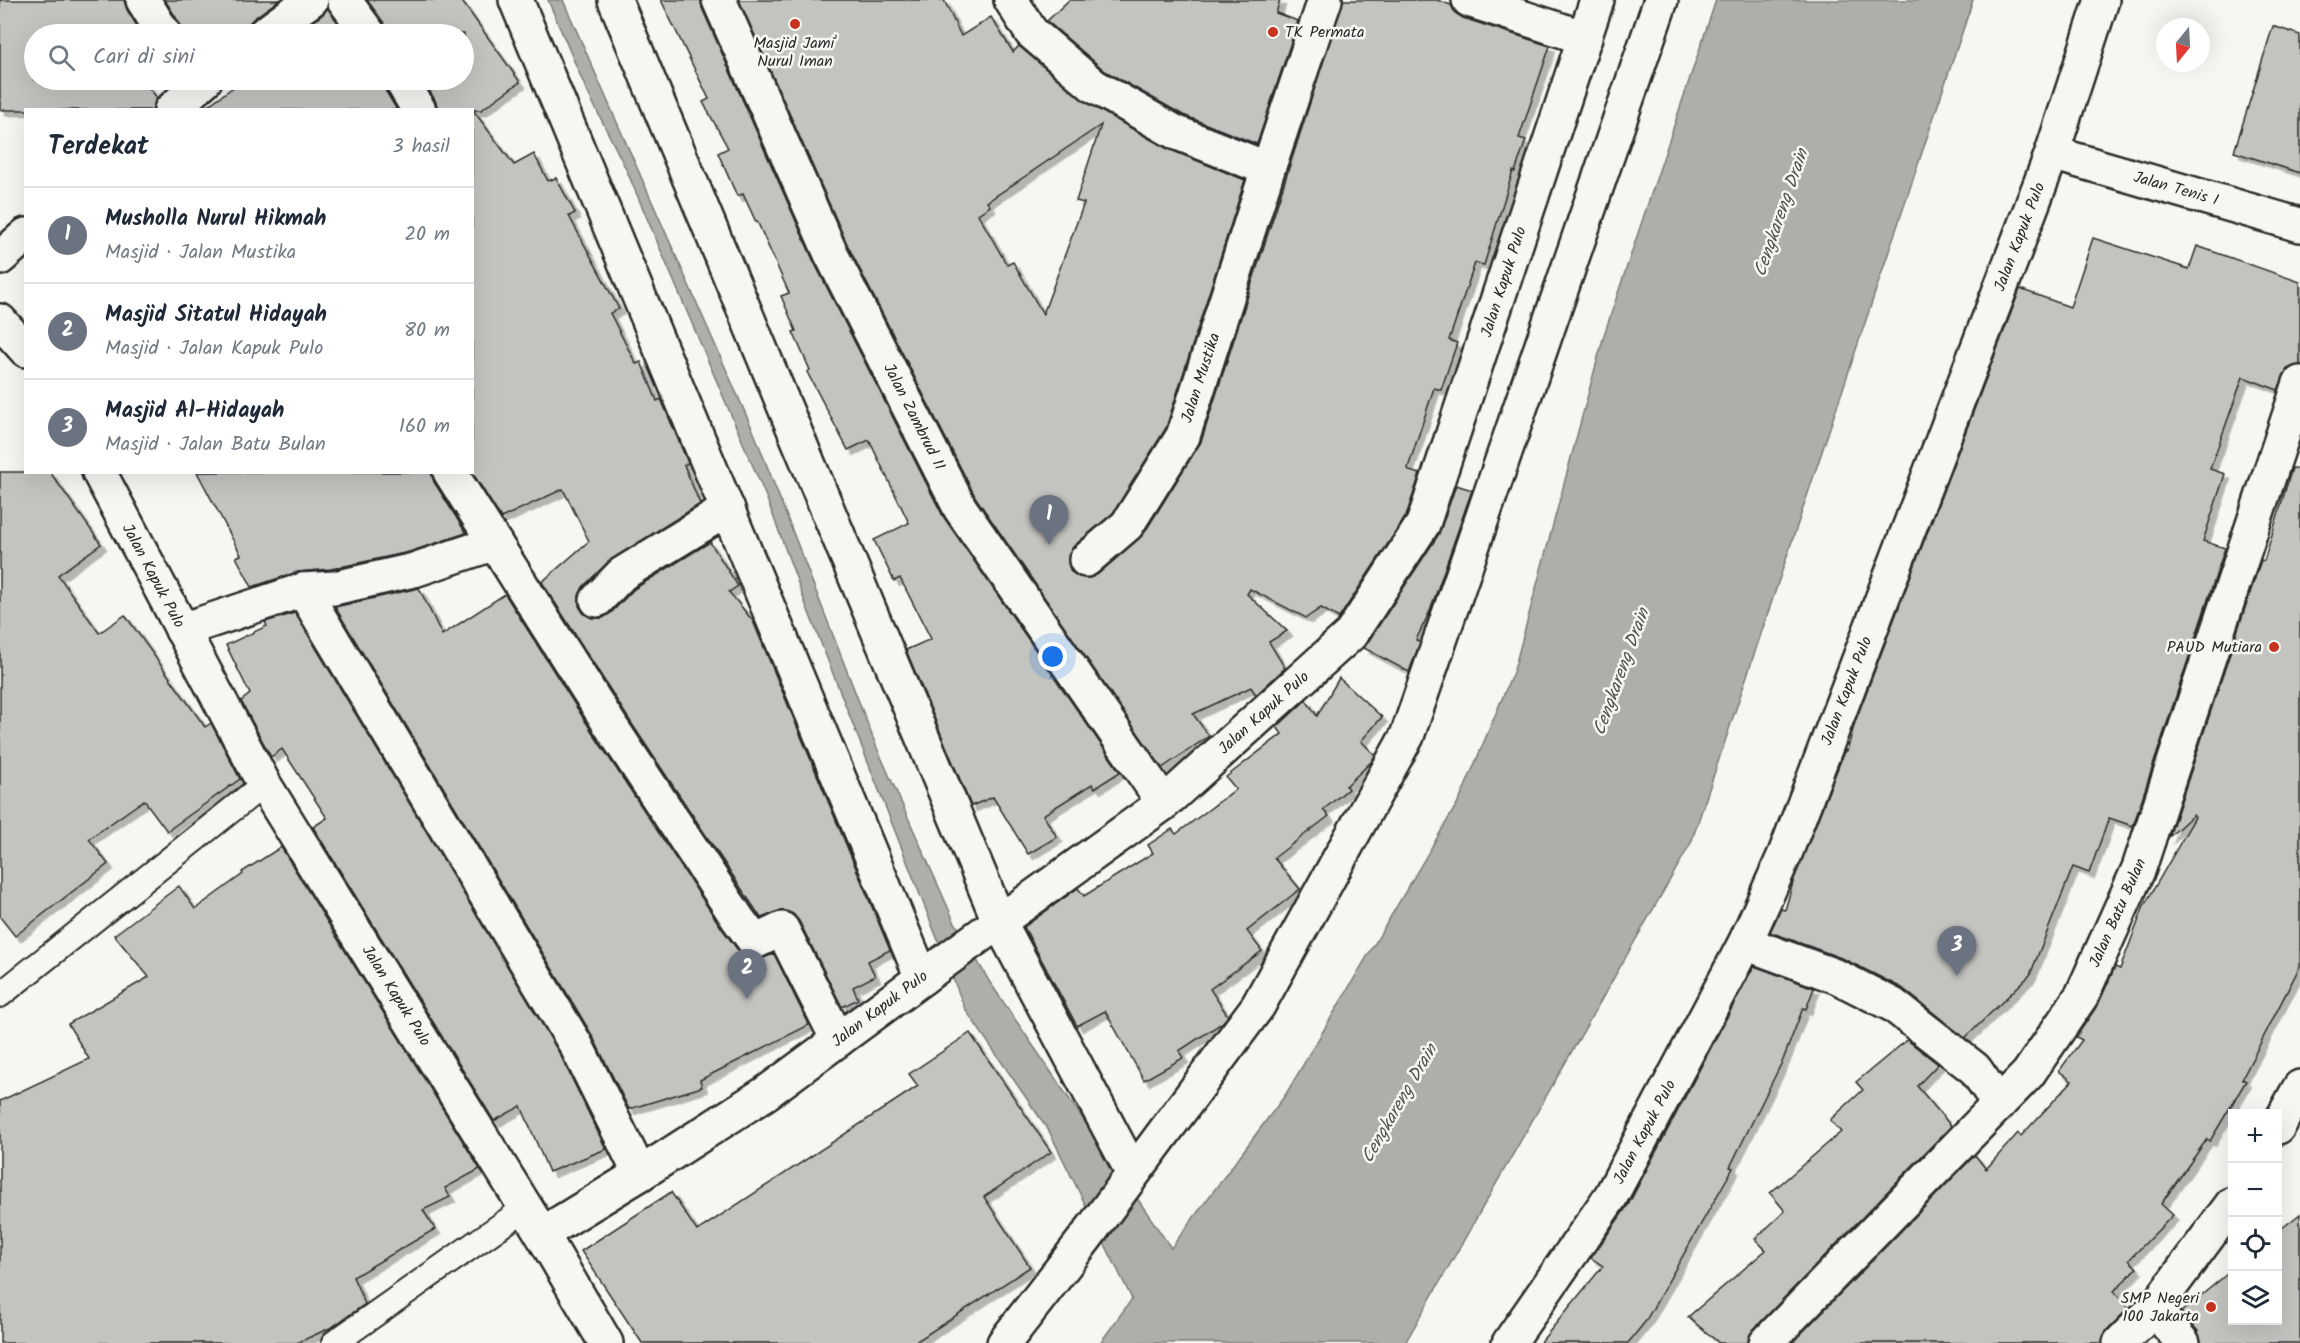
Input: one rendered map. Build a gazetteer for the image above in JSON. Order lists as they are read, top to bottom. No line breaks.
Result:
{"streets":{"street":["Jalan Tenis I","Jalan Kapuk Pulo","Jalan Mustika","Jalan Zambrud II","Jalan Batu Bulan"]},"crossings":[["Jalan Tenis I","Jalan Kapuk Pulo"],["Jalan Kapuk Pulo","Jalan Zambrud II"]],"water":["Cengkareng Drain"],"places":["Masjid Jami' Nurul Iman","TK Permata","PAUD Mutiara","SMP Negeri 100 Jakarta"],"north":"bottom","page":{"search":"Cari di sini","heading":["Terdekat","3 hasil"],"list":[{"mark":"1","name":"Musholla Nurul Hikmah","note":"Masjid · Jalan Mustika","value":"20 m"},{"mark":"2","name":"Masjid Sitatul Hidayah","note":"Masjid · Jalan Kapuk Pulo","value":"80 m"},{"mark":"3","name":"Masjid Al-Hidayah","note":"Masjid · Jalan Batu Bulan","value":"160 m"}],"pins":["1","3","2"],"map_buttons":["+","−"]}}
